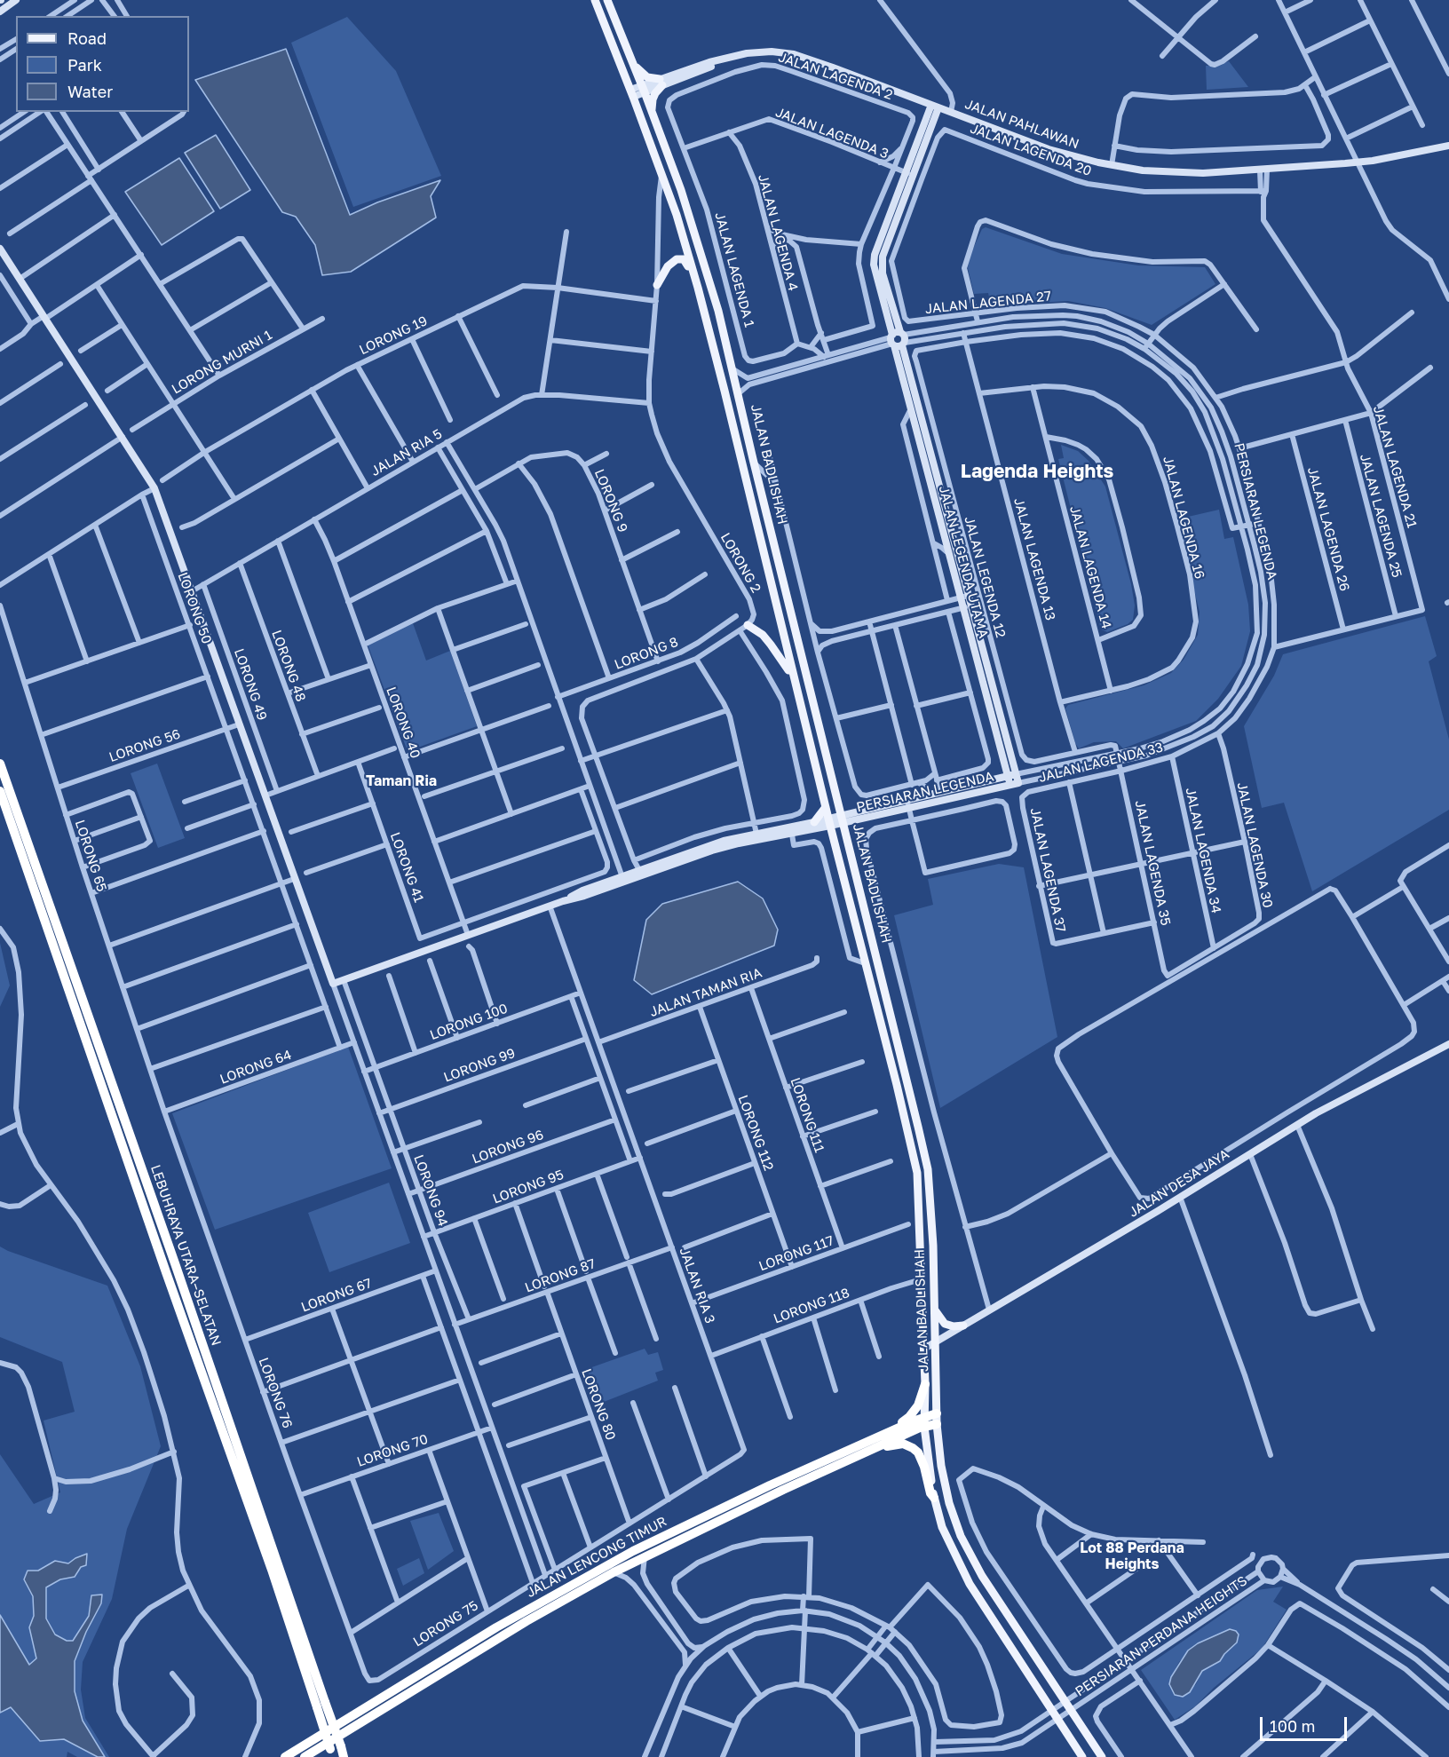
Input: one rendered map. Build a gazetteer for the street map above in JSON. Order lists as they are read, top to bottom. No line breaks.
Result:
{"streets":{"highway":["LEBUHRAYA UTARA–SELATAN","JALAN LENCONG TIMUR"],"main road":["JALAN BADLISHAH"],"street":["JALAN LAGENDA 2","JALAN PAHLAWAN","JALAN LAGENDA 3","JALAN LAGENDA 20","JALAN LAGENDA 4","JALAN LAGENDA 1","JALAN LAGENDA 27","LORONG 19","LORONG MURNI 1","JALAN RIA 5","JALAN LAGENDA 21","LORONG 9","PERSIARAN LEGENDA","JALAN LAGENDA 25","JALAN LAGENDA 16","JALAN LAGENDA 26","JALAN LAGENDA 13","JALAN LEGENDA UTAMA","LORONG 2","JALAN LAGENDA 14","JALAN LEGENDA 12","LORONG 50","LORONG 8","LORONG 48","LORONG 49","LORONG 40","LORONG 56","JALAN LAGENDA 33","JALAN LAGENDA 30","JALAN LAGENDA 34","LORONG 65","JALAN LAGENDA 35","LORONG 41","JALAN LAGENDA 37","JALAN TAMAN RIA","LORONG 100","LORONG 99","LORONG 64","LORONG 111","LORONG 112","LORONG 96","JALAN DESA JAYA","LORONG 95","LORONG 94","LORONG 117","LORONG 87","JALAN RIA 3","LORONG 67","LORONG 118","LORONG 76","LORONG 80","LORONG 70","LORONG 75","PERSIARAN PERDANA HEIGHTS"]},"crossings":[["JALAN LAGENDA 2","JALAN LAGENDA 3"],["JALAN LAGENDA 2","JALAN LAGENDA 1"],["JALAN PAHLAWAN","JALAN BADLISHAH"],["JALAN PAHLAWAN","JALAN LAGENDA 21"],["JALAN LAGENDA 3","JALAN LAGENDA 20"],["JALAN LAGENDA 3","JALAN LAGENDA 4"],["JALAN LAGENDA 3","JALAN LAGENDA 1"],["JALAN LAGENDA 3","JALAN LAGENDA 27"],["JALAN LAGENDA 20","JALAN LAGENDA 27"],["JALAN LAGENDA 20","JALAN LAGENDA 21"],["JALAN LAGENDA 4","JALAN LAGENDA 1"],["JALAN LAGENDA 27","JALAN LAGENDA 33"],["LORONG 19","LORONG 2"],["JALAN RIA 5","LORONG 2"],["JALAN RIA 5","LORONG 48"],["JALAN RIA 5","LORONG 49"],["JALAN RIA 5","LORONG 40"],["JALAN BADLISHAH","PERSIARAN LEGENDA"],["JALAN BADLISHAH","LORONG 2"],["JALAN BADLISHAH","JALAN DESA JAYA"],["JALAN BADLISHAH","LORONG 118"],["JALAN BADLISHAH","JALAN LENCONG TIMUR"],["JALAN BADLISHAH","PERSIARAN PERDANA HEIGHTS"],["JALAN LAGENDA 21","JALAN LAGENDA 25"],["LORONG 9","LORONG 8"],["PERSIARAN LEGENDA","JALAN LAGENDA 13"],["PERSIARAN LEGENDA","JALAN LEGENDA UTAMA"],["PERSIARAN LEGENDA","JALAN LEGENDA 12"],["PERSIARAN LEGENDA","JALAN LAGENDA 35"],["JALAN LAGENDA 16","JALAN LAGENDA 13"],["JALAN LAGENDA 16","JALAN LAGENDA 14"],["JALAN LAGENDA 13","JALAN LEGENDA 12"],["JALAN LEGENDA 12","JALAN LAGENDA 35"],["LORONG 50","LORONG 56"],["LORONG 50","LORONG 64"],["LORONG 40","LORONG 41"],["LORONG 56","LORONG 65"],["JALAN LAGENDA 33","JALAN LAGENDA 30"],["JALAN LAGENDA 33","JALAN LAGENDA 34"],["JALAN LAGENDA 33","JALAN LAGENDA 35"],["JALAN LAGENDA 33","JALAN LAGENDA 37"],["JALAN LAGENDA 30","JALAN LAGENDA 34"],["JALAN LAGENDA 30","JALAN LAGENDA 35"],["LORONG 65","LORONG 64"],["LORONG 65","LORONG 76"],["JALAN LAGENDA 35","JALAN LAGENDA 37"],["JALAN TAMAN RIA","LORONG 111"],["JALAN TAMAN RIA","LORONG 112"],["JALAN TAMAN RIA","JALAN RIA 3"],["LORONG 100","LORONG 94"],["LORONG 100","JALAN RIA 3"],["LORONG 99","LORONG 94"],["LORONG 64","LORONG 76"],["LORONG 111","LORONG 117"],["LORONG 112","LORONG 117"],["LORONG 96","LORONG 94"],["LORONG 95","LORONG 94"],["LORONG 95","JALAN RIA 3"],["LORONG 95","LORONG 80"],["LORONG 94","LORONG 87"],["LORONG 117","JALAN RIA 3"],["LORONG 87","JALAN RIA 3"],["LORONG 87","LORONG 80"],["JALAN RIA 3","LORONG 118"],["JALAN RIA 3","LORONG 80"],["JALAN RIA 3","LORONG 75"],["LORONG 67","LORONG 76"],["LORONG 76","LORONG 70"],["LORONG 76","LORONG 75"]],"districts":["Lagenda Heights","Taman Ria","Lot 88 Perdana Heights"],"legend":["Road","Park","Water"],"scale_bar":"100 m"}
